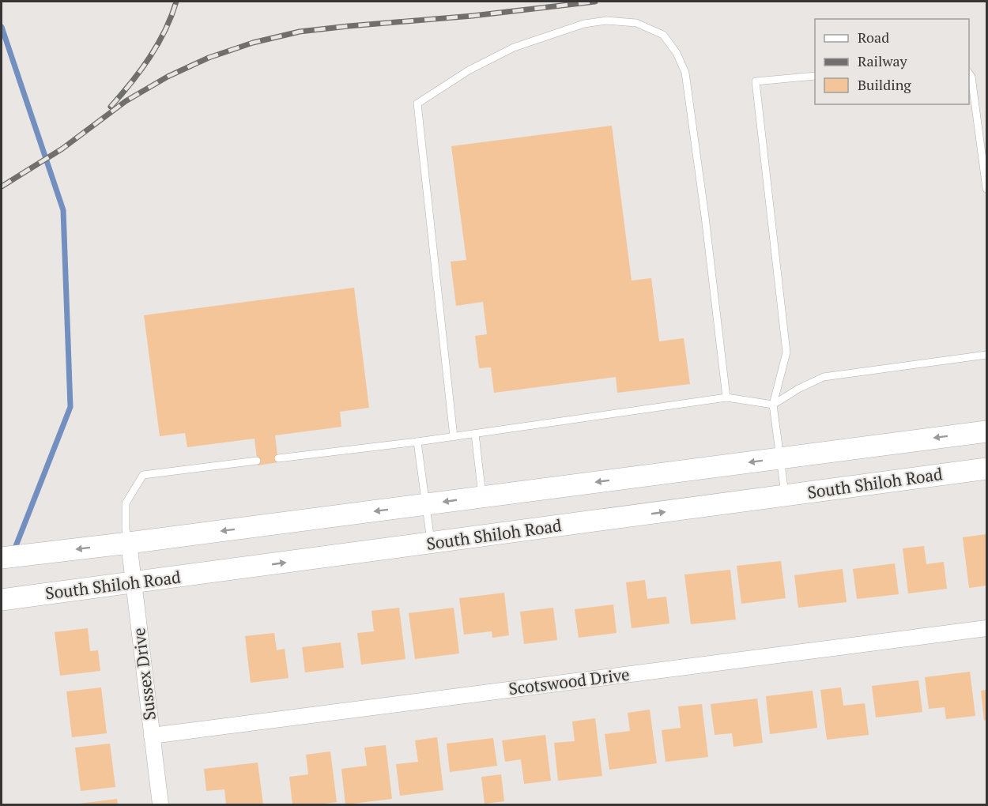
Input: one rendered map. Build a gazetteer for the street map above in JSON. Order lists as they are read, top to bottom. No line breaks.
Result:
{"streets":{"main road":["South Shiloh Road"],"street":["Sussex Drive","Scotswood Drive"]},"crossings":[["South Shiloh Road","Sussex Drive"],["Sussex Drive","Scotswood Drive"]],"legend":["Road","Railway","Building"]}
